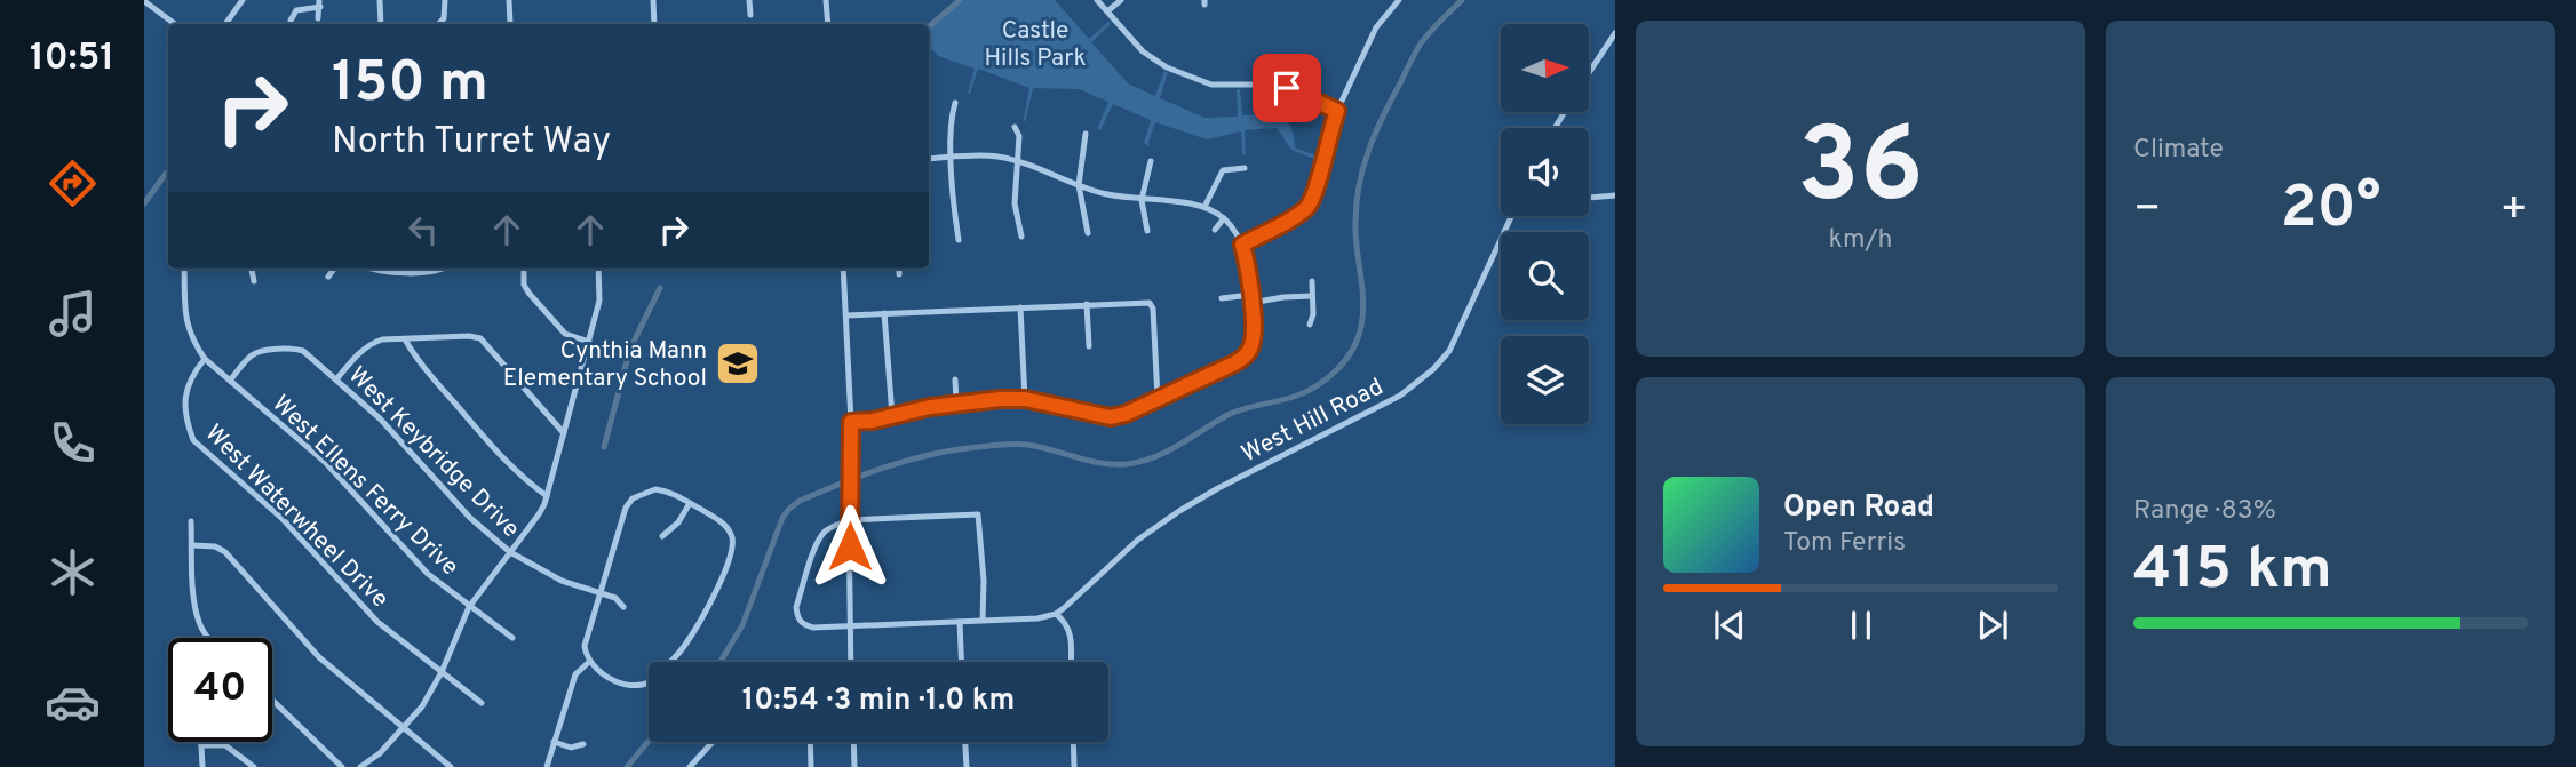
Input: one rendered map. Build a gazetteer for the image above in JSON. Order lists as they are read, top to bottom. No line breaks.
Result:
{"streets":{"street":["West Hill Road","West Keybridge Drive","West Ellens Ferry Drive","West Waterwheel Drive"]},"crossings":[["West Keybridge Drive","West Ellens Ferry Drive"],["West Ellens Ferry Drive","West Waterwheel Drive"]],"parks":["Castle Hills Park"],"places":{"school or university":["Cynthia Mann Elementary School"]},"north":"right","page":{"tabs":"10:51","tile":[["36","km/h"],"Climate",["Range · 83%","415 km"]],"turn":["150 m","North Turret Way"],"heat":["−","20°","+"],"song":["Open Road","Tom Ferris"],"limit":"40","trip":"10:54 · 3 min · 1.0 km"}}
